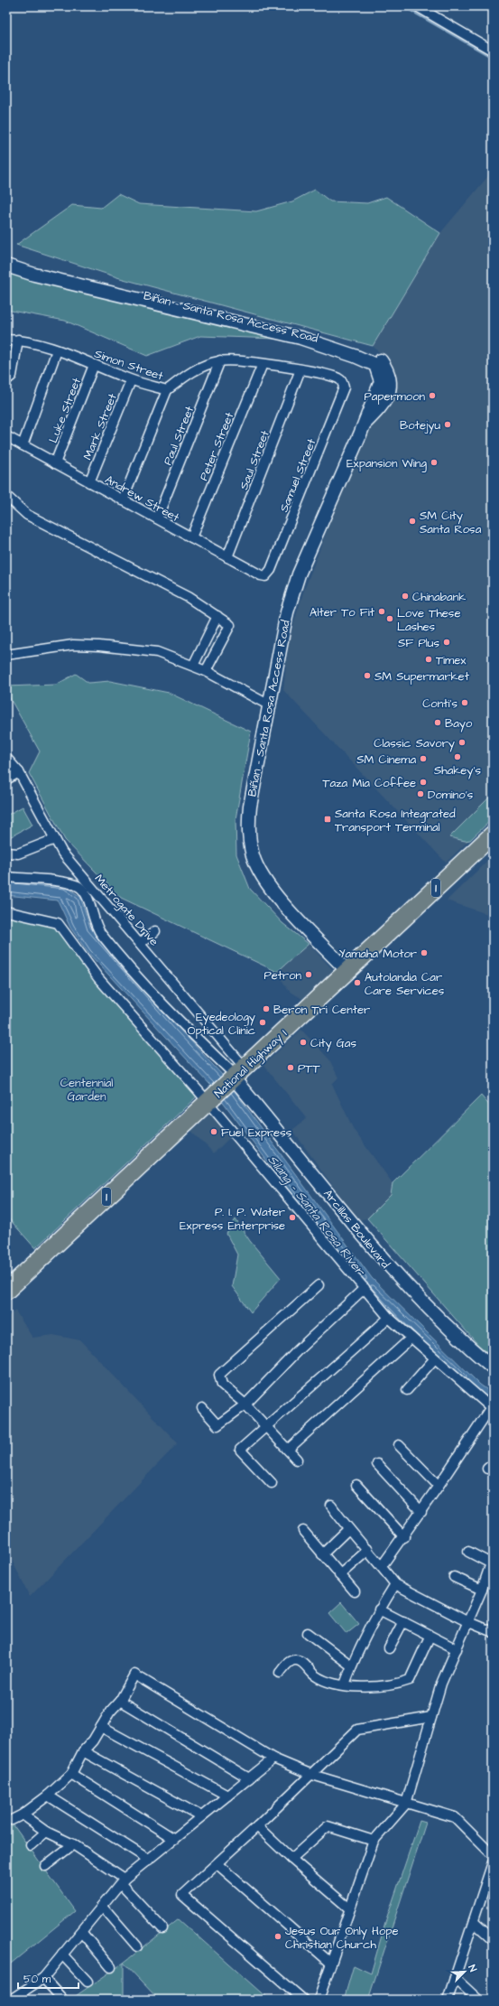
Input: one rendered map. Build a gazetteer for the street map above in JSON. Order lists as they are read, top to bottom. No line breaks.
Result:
{"streets":{"highway":["1","National Highway 1"],"main road":["Biñan - Santa Rosa Access Road","Arcillas Boulevard"],"street":["Simon Street","Luke Street","Mark Street","Paul Street","Peter Street","Saul Street","Samuel Street","Andrew Street","Metrogate Drive"]},"crossings":[["Biñan - Santa Rosa Access Road","National Highway 1"],["Simon Street","Luke Street"],["Simon Street","Mark Street"],["Simon Street","Paul Street"],["Simon Street","Peter Street"],["Simon Street","Saul Street"],["Simon Street","Samuel Street"],["Luke Street","Andrew Street"],["Mark Street","Andrew Street"],["Paul Street","Andrew Street"],["Peter Street","Andrew Street"],["Saul Street","Andrew Street"],["Samuel Street","Andrew Street"],["Metrogate Drive","National Highway 1"],["Metrogate Drive","Arcillas Boulevard"],["National Highway 1","Arcillas Boulevard"]],"water":["Silang - Santa Rosa River"],"parks":["Centennial Garden"],"places":{"other":["Papermoon","Botejyu","Expansion Wing","SM City Santa Rosa","Chinabank","Alter To Fit","Love These Lashes","SF Plus","Timex","SM Supermarket","Conti's","Bayo","Classic Savory","Shakey's","SM Cinema","Taza Mia Coffee","Domino's","Yamaha Motor","Petron","Autolandia Car Care Services","Beron Tri Center","Eyedeology Optical Clinic","City Gas","PTT","Fuel Express","P. I. P. Water Express Enterprise","Jesus Our Only Hope Christian Church"],"transit":["Santa Rosa Integrated Transport Terminal"]},"scale_bar":"50 m","north":"top right"}
